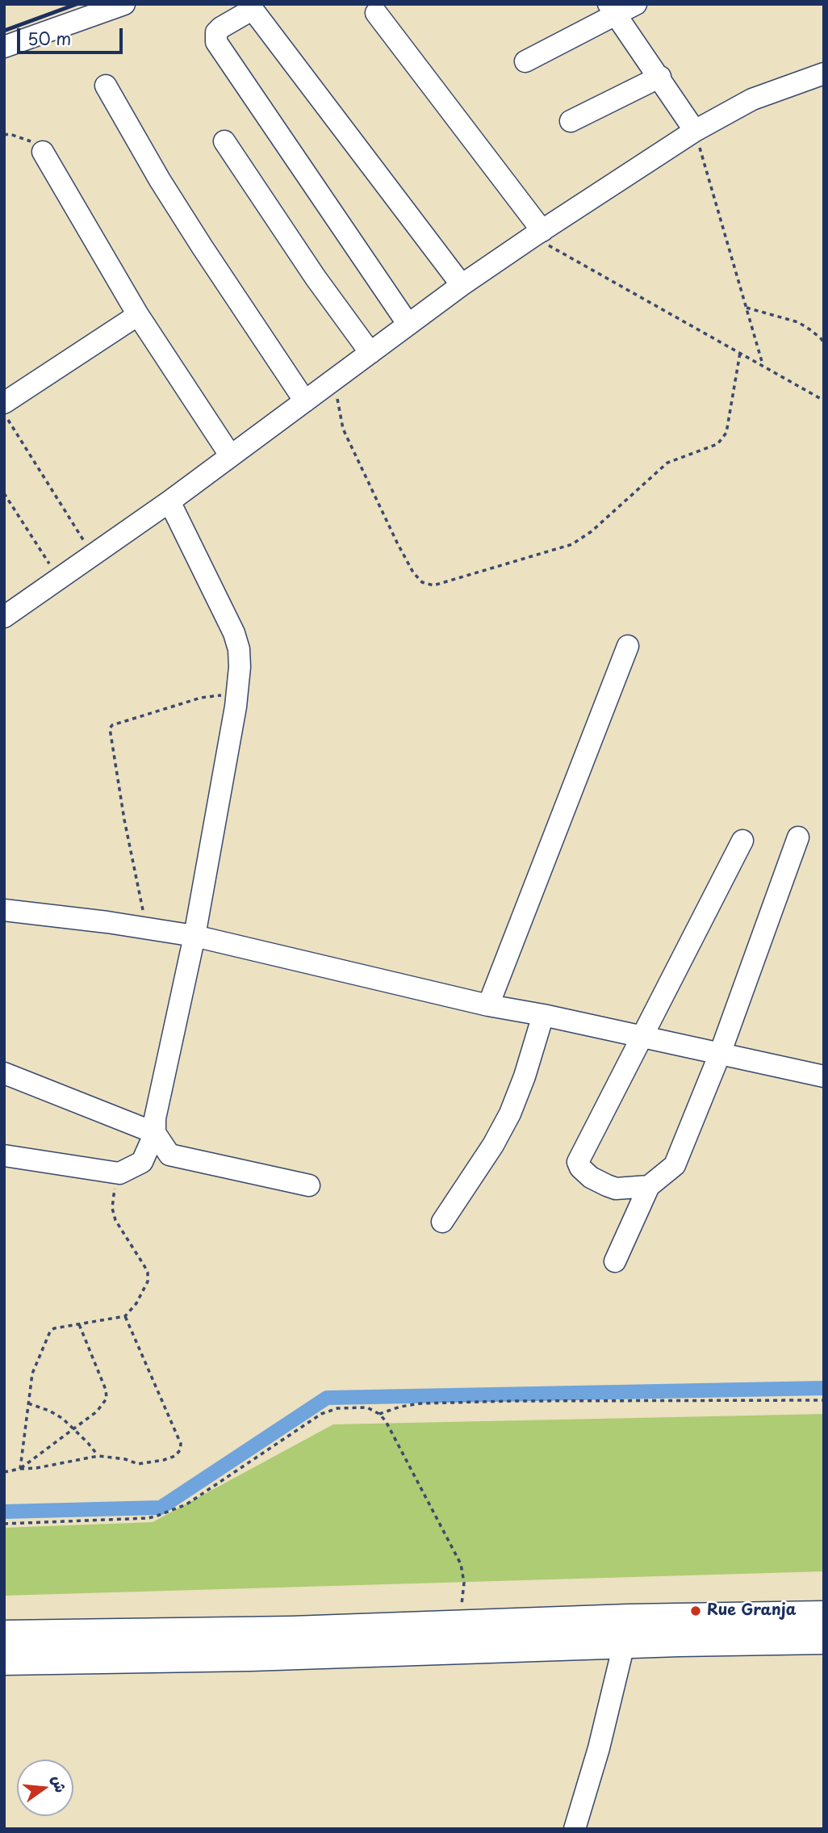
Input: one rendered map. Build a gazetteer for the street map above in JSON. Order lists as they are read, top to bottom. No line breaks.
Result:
{"places":["Rue Granja"],"scale_bar":"50 m","north":"right"}
